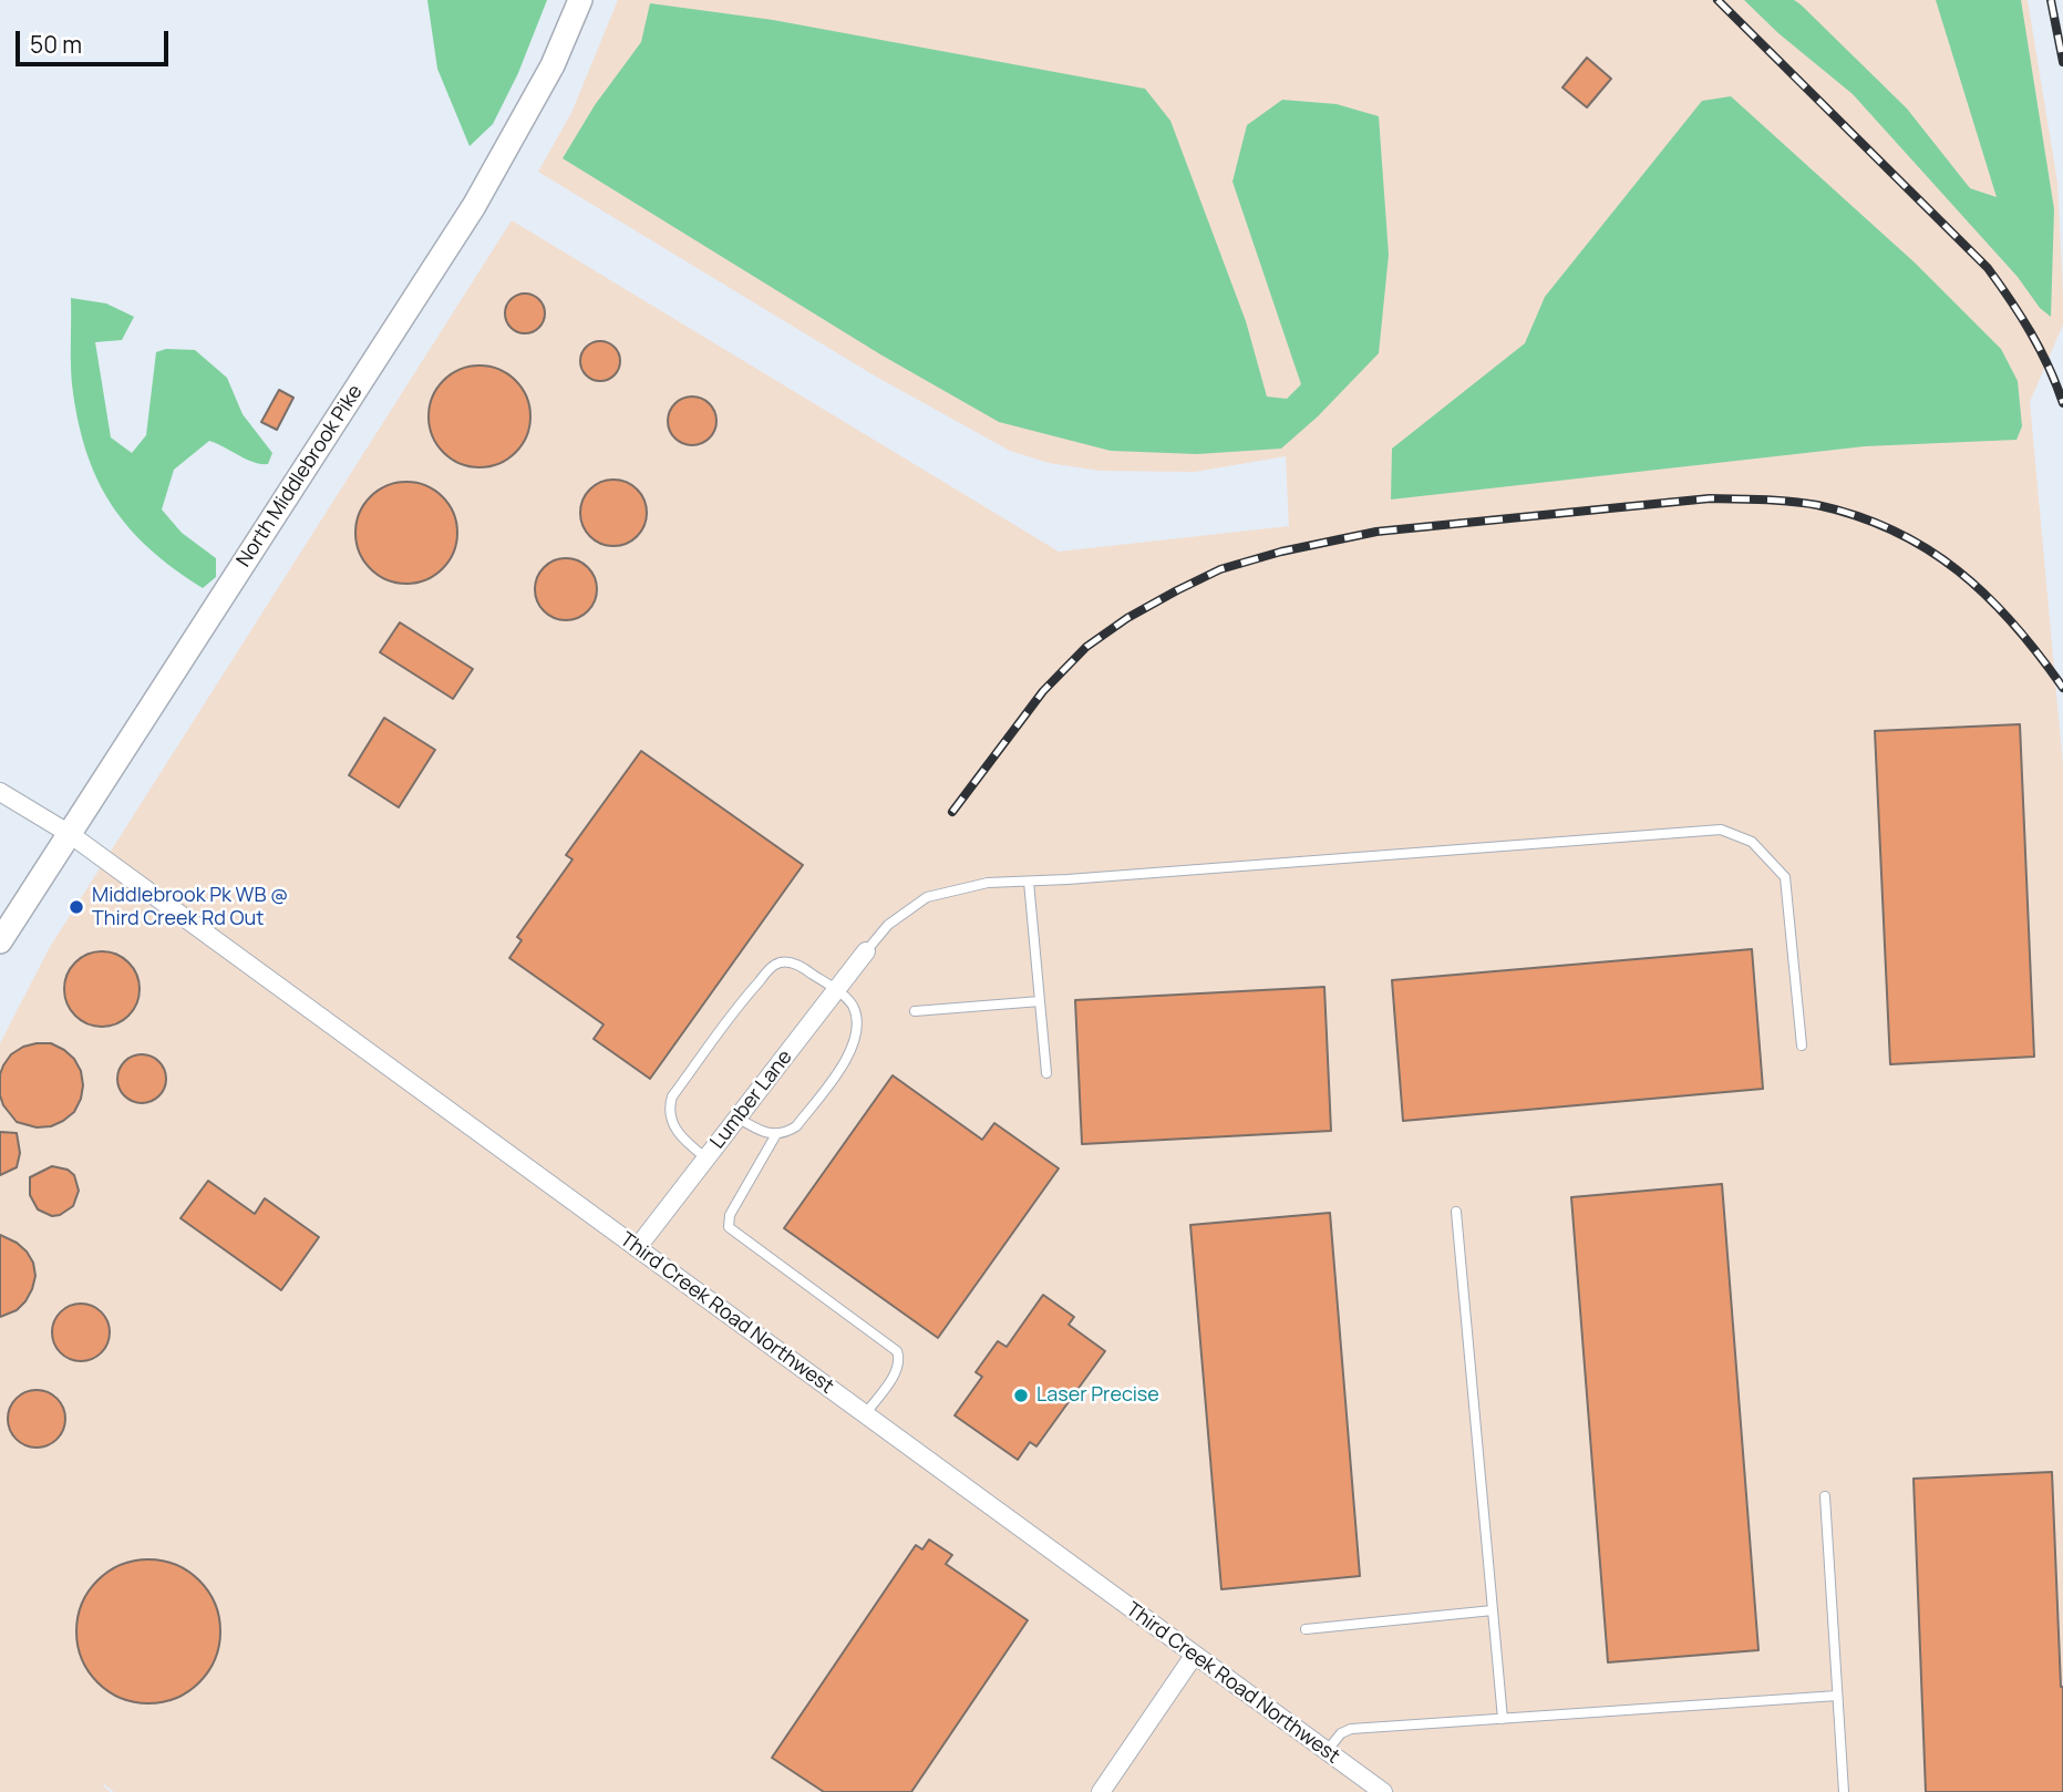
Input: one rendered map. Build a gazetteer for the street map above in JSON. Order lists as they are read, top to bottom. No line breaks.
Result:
{"streets":{"main road":["North Middlebrook Pike"],"street":["Lumber Lane","Third Creek Road Northwest"]},"crossings":[["North Middlebrook Pike","Third Creek Road Northwest"],["Lumber Lane","Third Creek Road Northwest"]],"places":["Middlebrook Pk WB @ Third Creek Rd Out","Laser Precise"],"scale_bar":"50 m"}
